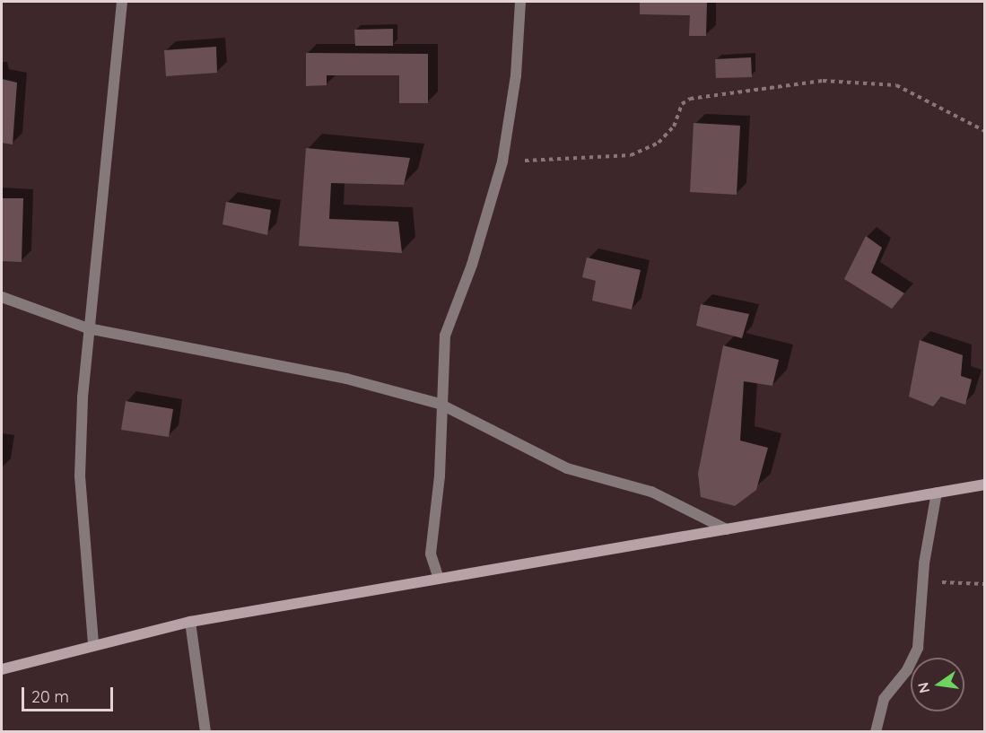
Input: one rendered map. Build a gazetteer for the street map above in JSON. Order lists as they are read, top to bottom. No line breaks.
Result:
{"scale_bar":"20 m","north":"left"}
